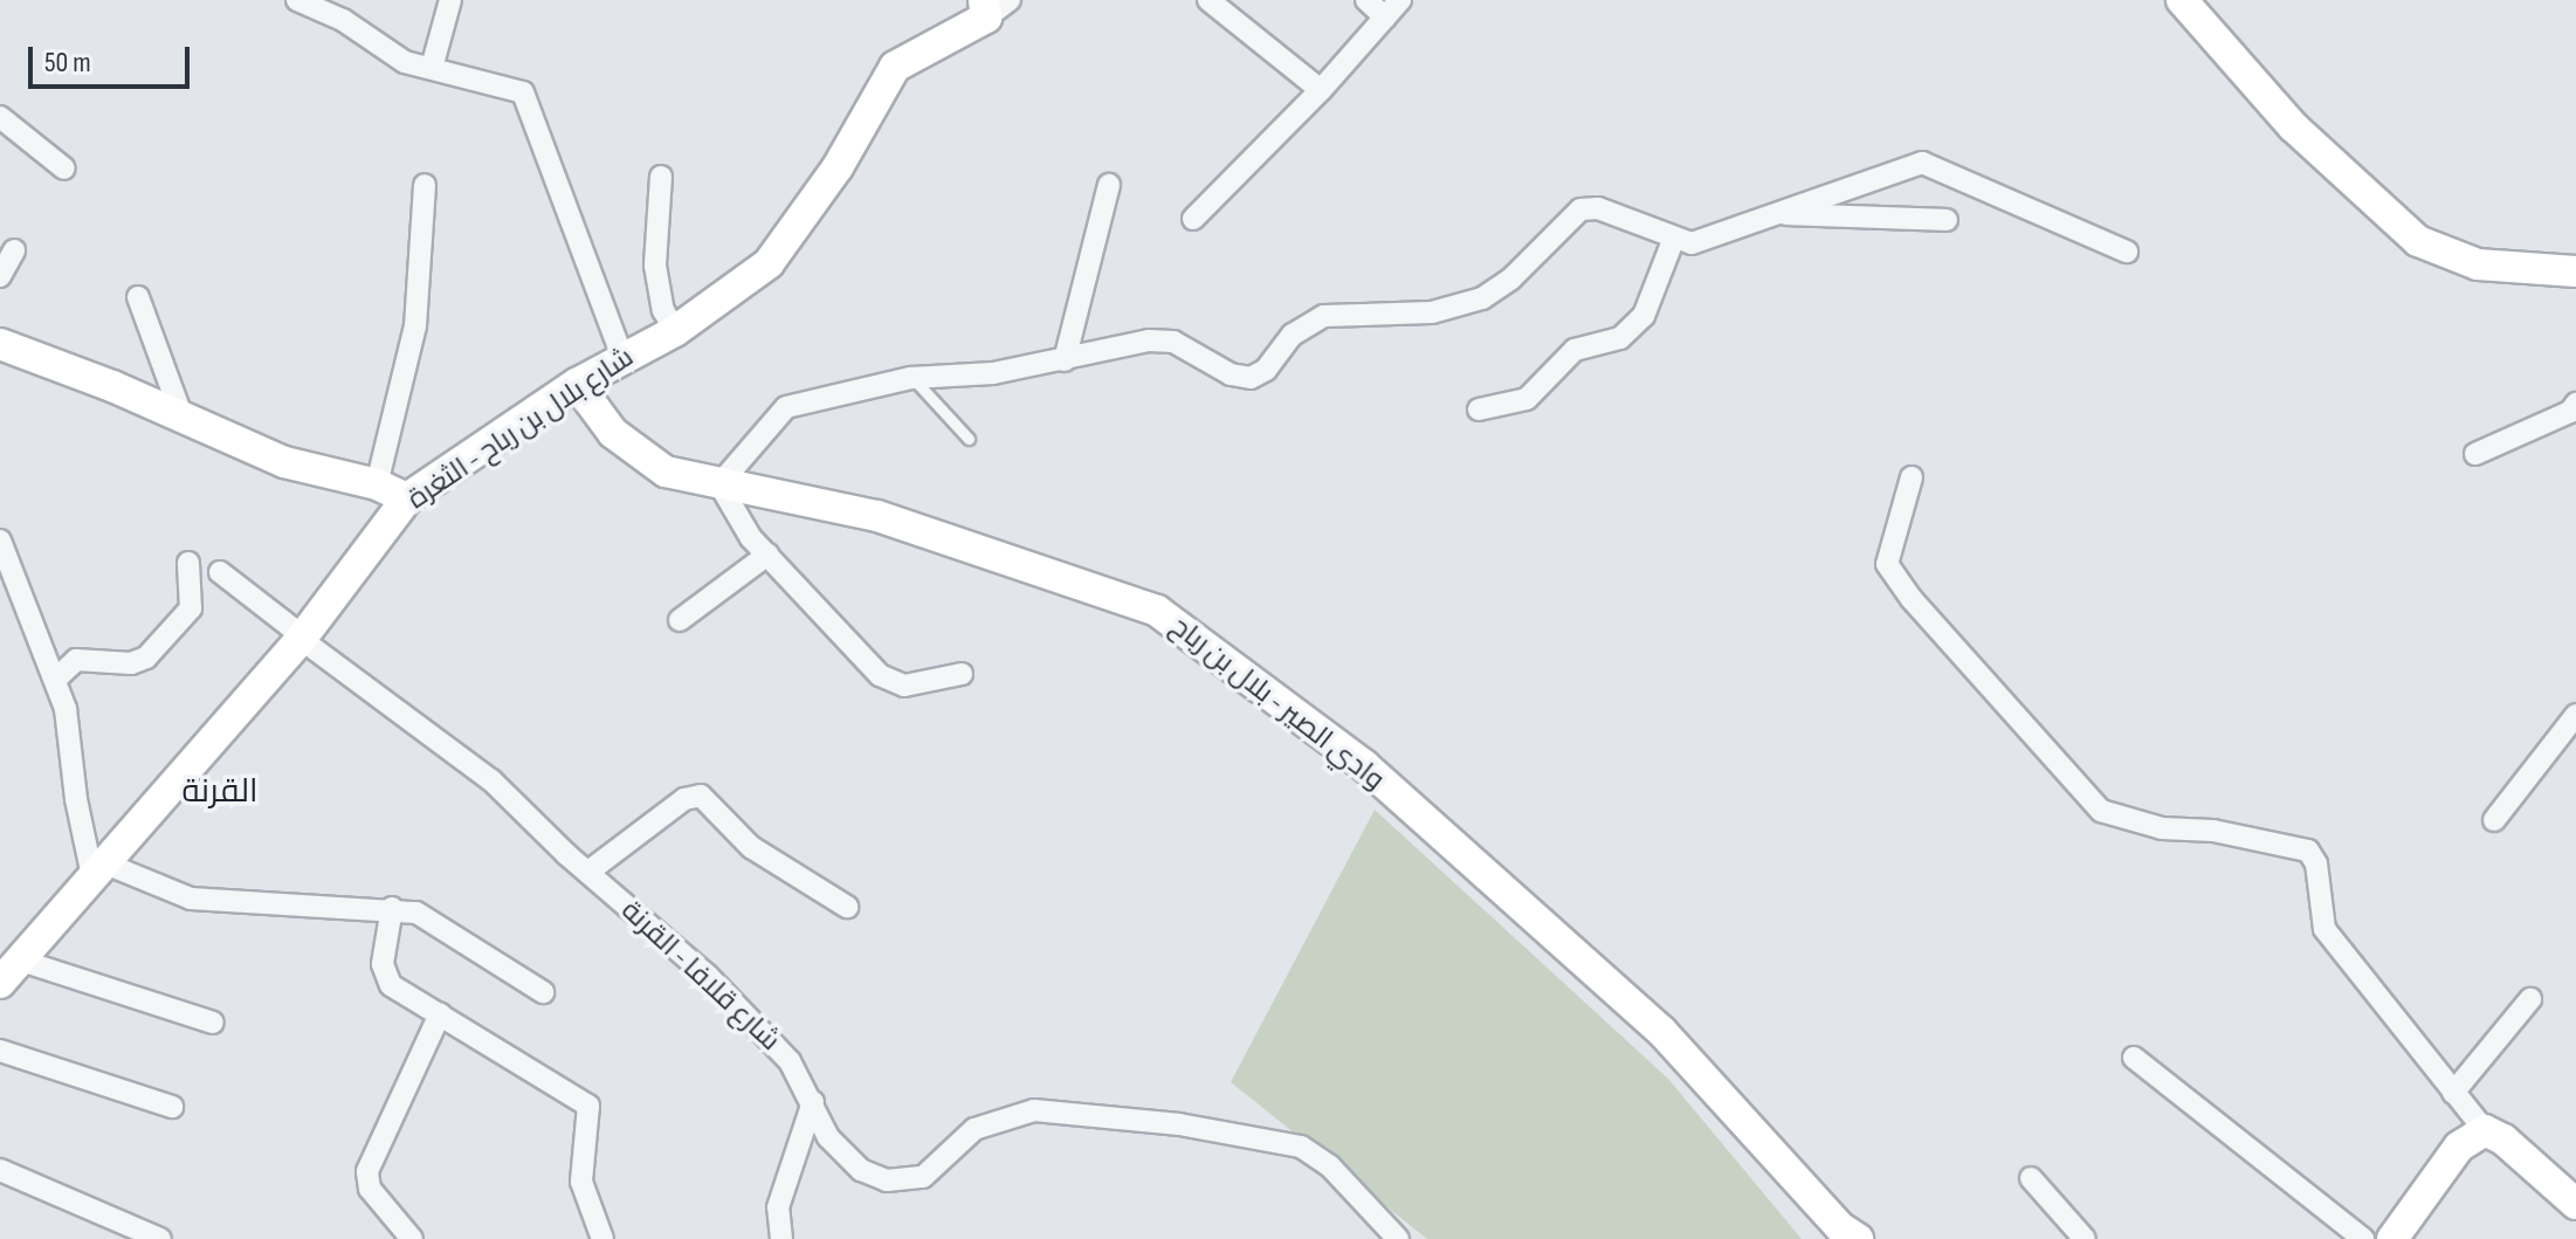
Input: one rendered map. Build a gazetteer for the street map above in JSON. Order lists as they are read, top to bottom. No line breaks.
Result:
{"streets":{"street":["شارع بلال بن رباح - الثغرة","وادي الصير - بلال بن رباح","شارع قلافا - القرنة"]},"crossings":[["شارع بلال بن رباح - الثغرة","وادي الصير - بلال بن رباح"],["شارع بلال بن رباح - الثغرة","شارع قلافا - القرنة"]],"districts":["القرنة"],"scale_bar":"50 m"}
